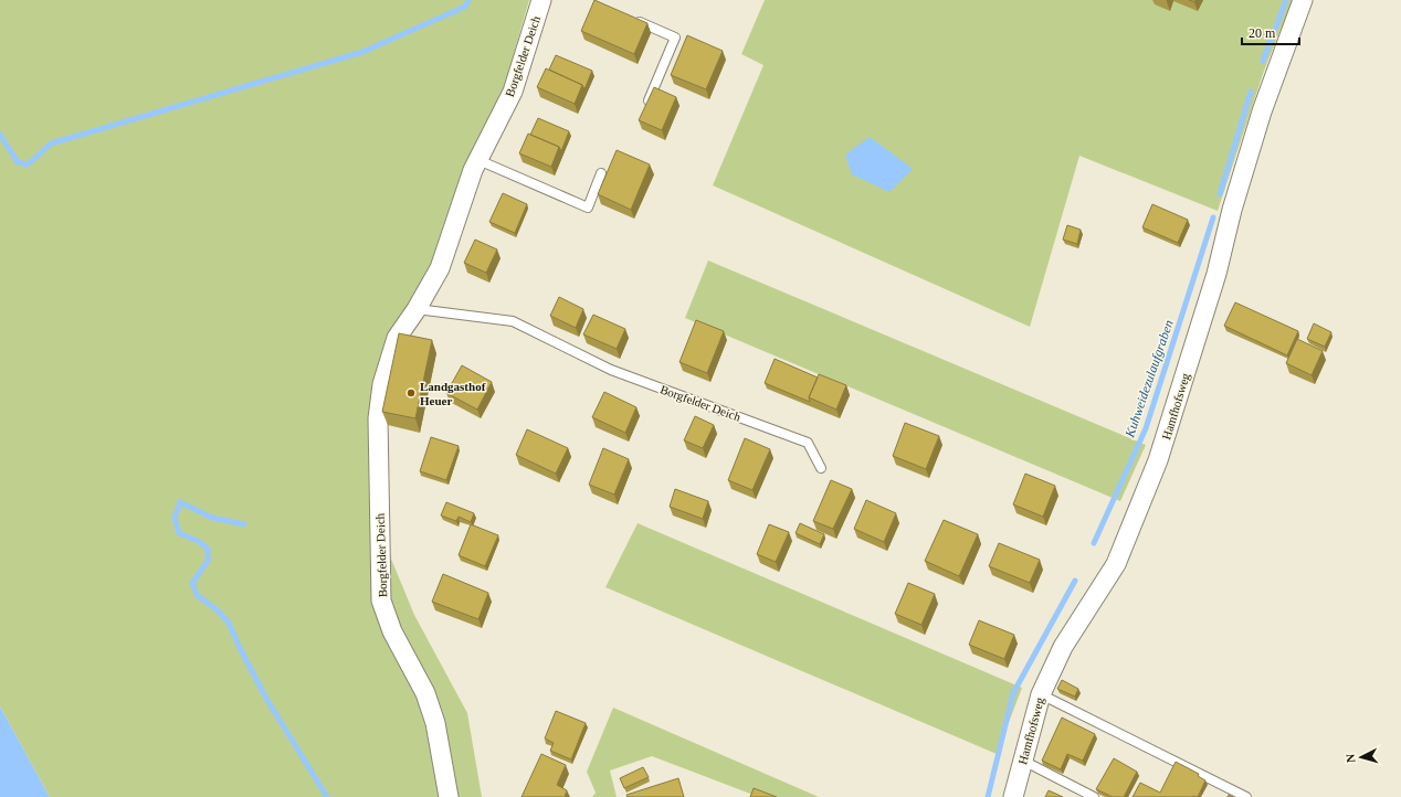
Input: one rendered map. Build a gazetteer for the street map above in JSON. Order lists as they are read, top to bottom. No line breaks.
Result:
{"streets":{"street":["Borgfelder Deich","Hamfhofsweg"]},"water":["Kuhweidezulaufgraben"],"places":["Landgasthof Heuer"],"scale_bar":"20 m","north":"left"}
